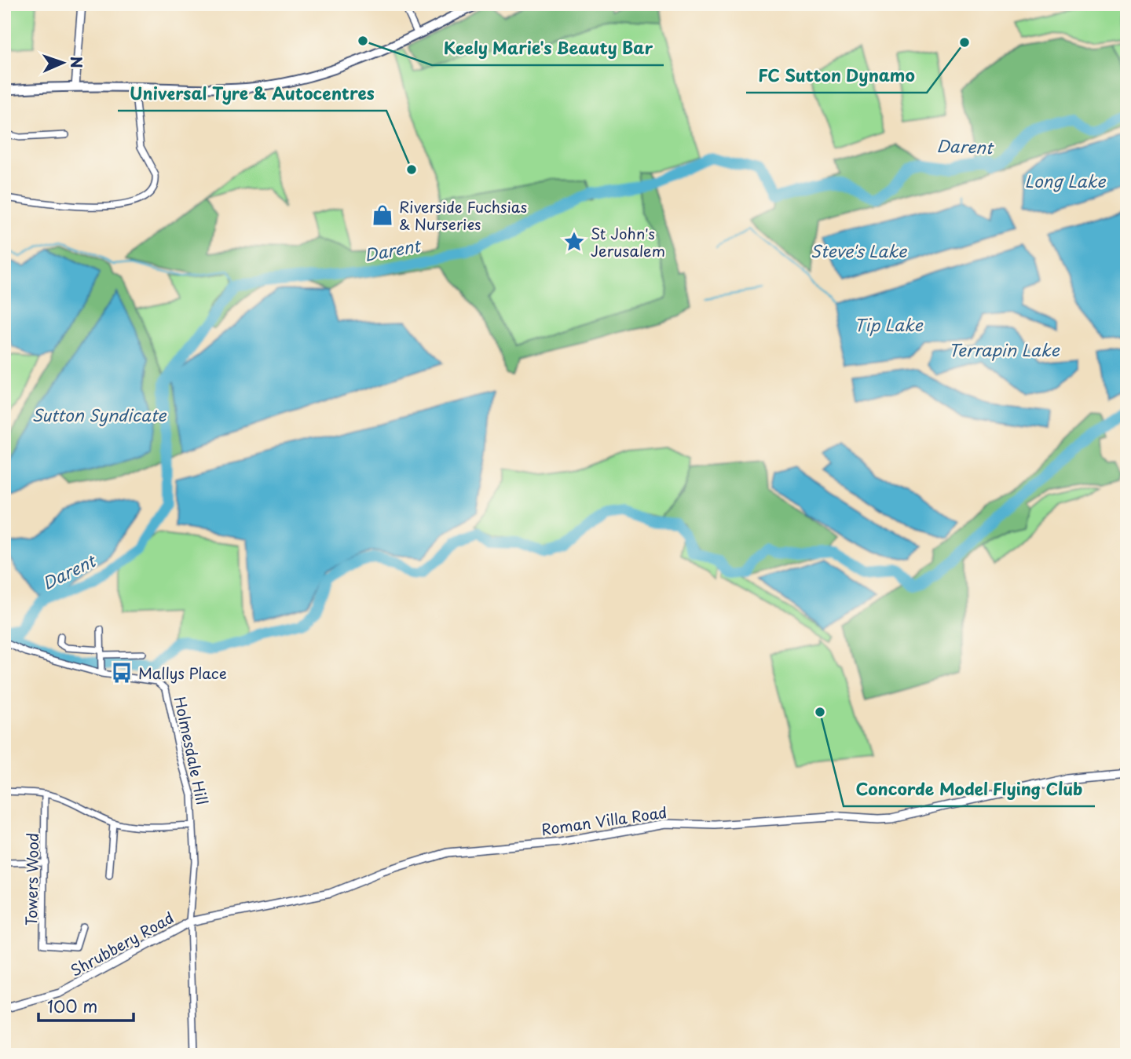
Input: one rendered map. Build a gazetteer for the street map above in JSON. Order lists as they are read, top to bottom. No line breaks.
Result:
{"streets":{"street":["Holmesdale Hill","Roman Villa Road","Towers Wood","Shrubbery Road"]},"crossings":[["Holmesdale Hill","Roman Villa Road"],["Holmesdale Hill","Shrubbery Road"],["Roman Villa Road","Shrubbery Road"]],"water":["Darent","Long Lake","Steve's Lake","Tip Lake","Terrapin Lake","Sutton Syndicate"],"places":{"other":["Keely Marie's Beauty Bar","FC Sutton Dynamo","Universal Tyre & Autocentres","Concorde Model Flying Club"],"shop":["Riverside Fuchsias & Nurseries"],"place":["St John's Jerusalem"],"bus stop":["Mallys Place"]},"scale_bar":"100 m","north":"right"}
